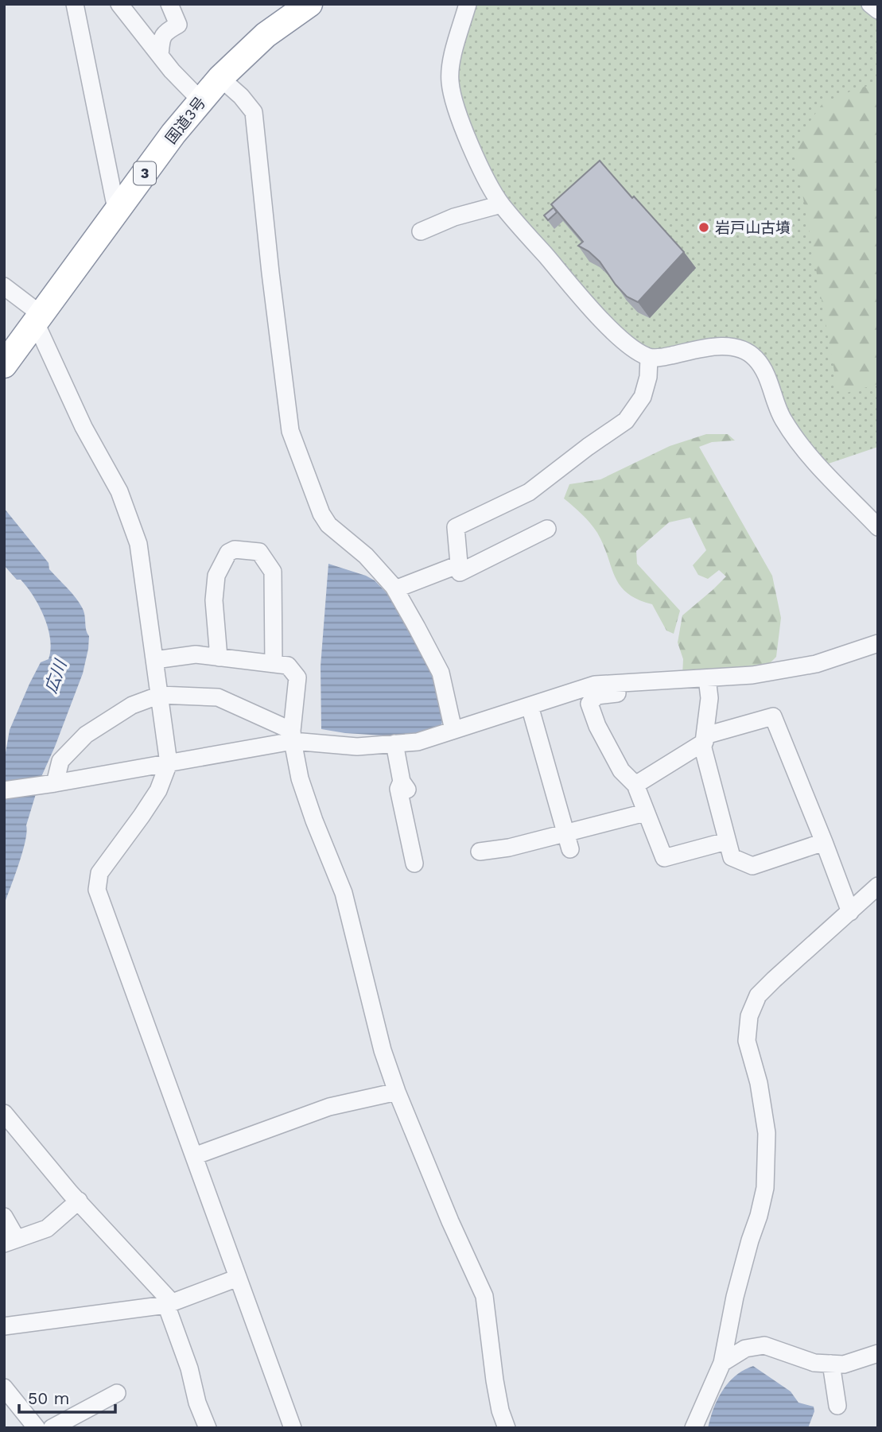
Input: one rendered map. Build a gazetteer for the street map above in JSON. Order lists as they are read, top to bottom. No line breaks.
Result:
{"streets":{"highway":["国道3号","3"]},"water":["広川"],"places":["岩戸山古墳"],"scale_bar":"50 m"}
